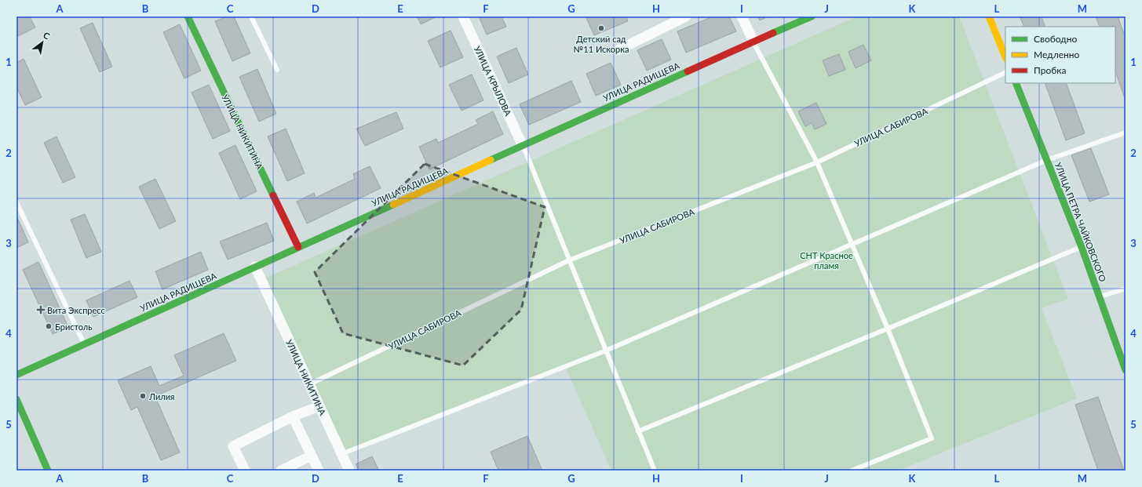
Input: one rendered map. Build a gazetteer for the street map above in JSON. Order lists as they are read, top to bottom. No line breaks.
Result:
{"streets":{"street":["УЛИЦА КРЫЛОВА","УЛИЦА РАДИЩЕВА","УЛИЦА НИКИТИНА","УЛИЦА ПЕТРА ЧАЙКОВСКОГО"],"lane":["УЛИЦА САБИРОВА"]},"crossings":[["УЛИЦА КРЫЛОВА","УЛИЦА РАДИЩЕВА"],["УЛИЦА РАДИЩЕВА","УЛИЦА НИКИТИНА"],["УЛИЦА САБИРОВА","УЛИЦА НИКИТИНА"]],"parks":["СНТ Красное пламя"],"places":{"other":["Детский сад №11 Искорка","Бристоль","Лилия"],"health":["Вита Экспресс"]},"legend":["Свободно","Медленно","Пробка"],"north":"top right","grid":{"columns":["A","B","C","D","E","F","G","H","I","J","K","L","M"],"rows":["1","2","3","4","5"]}}
